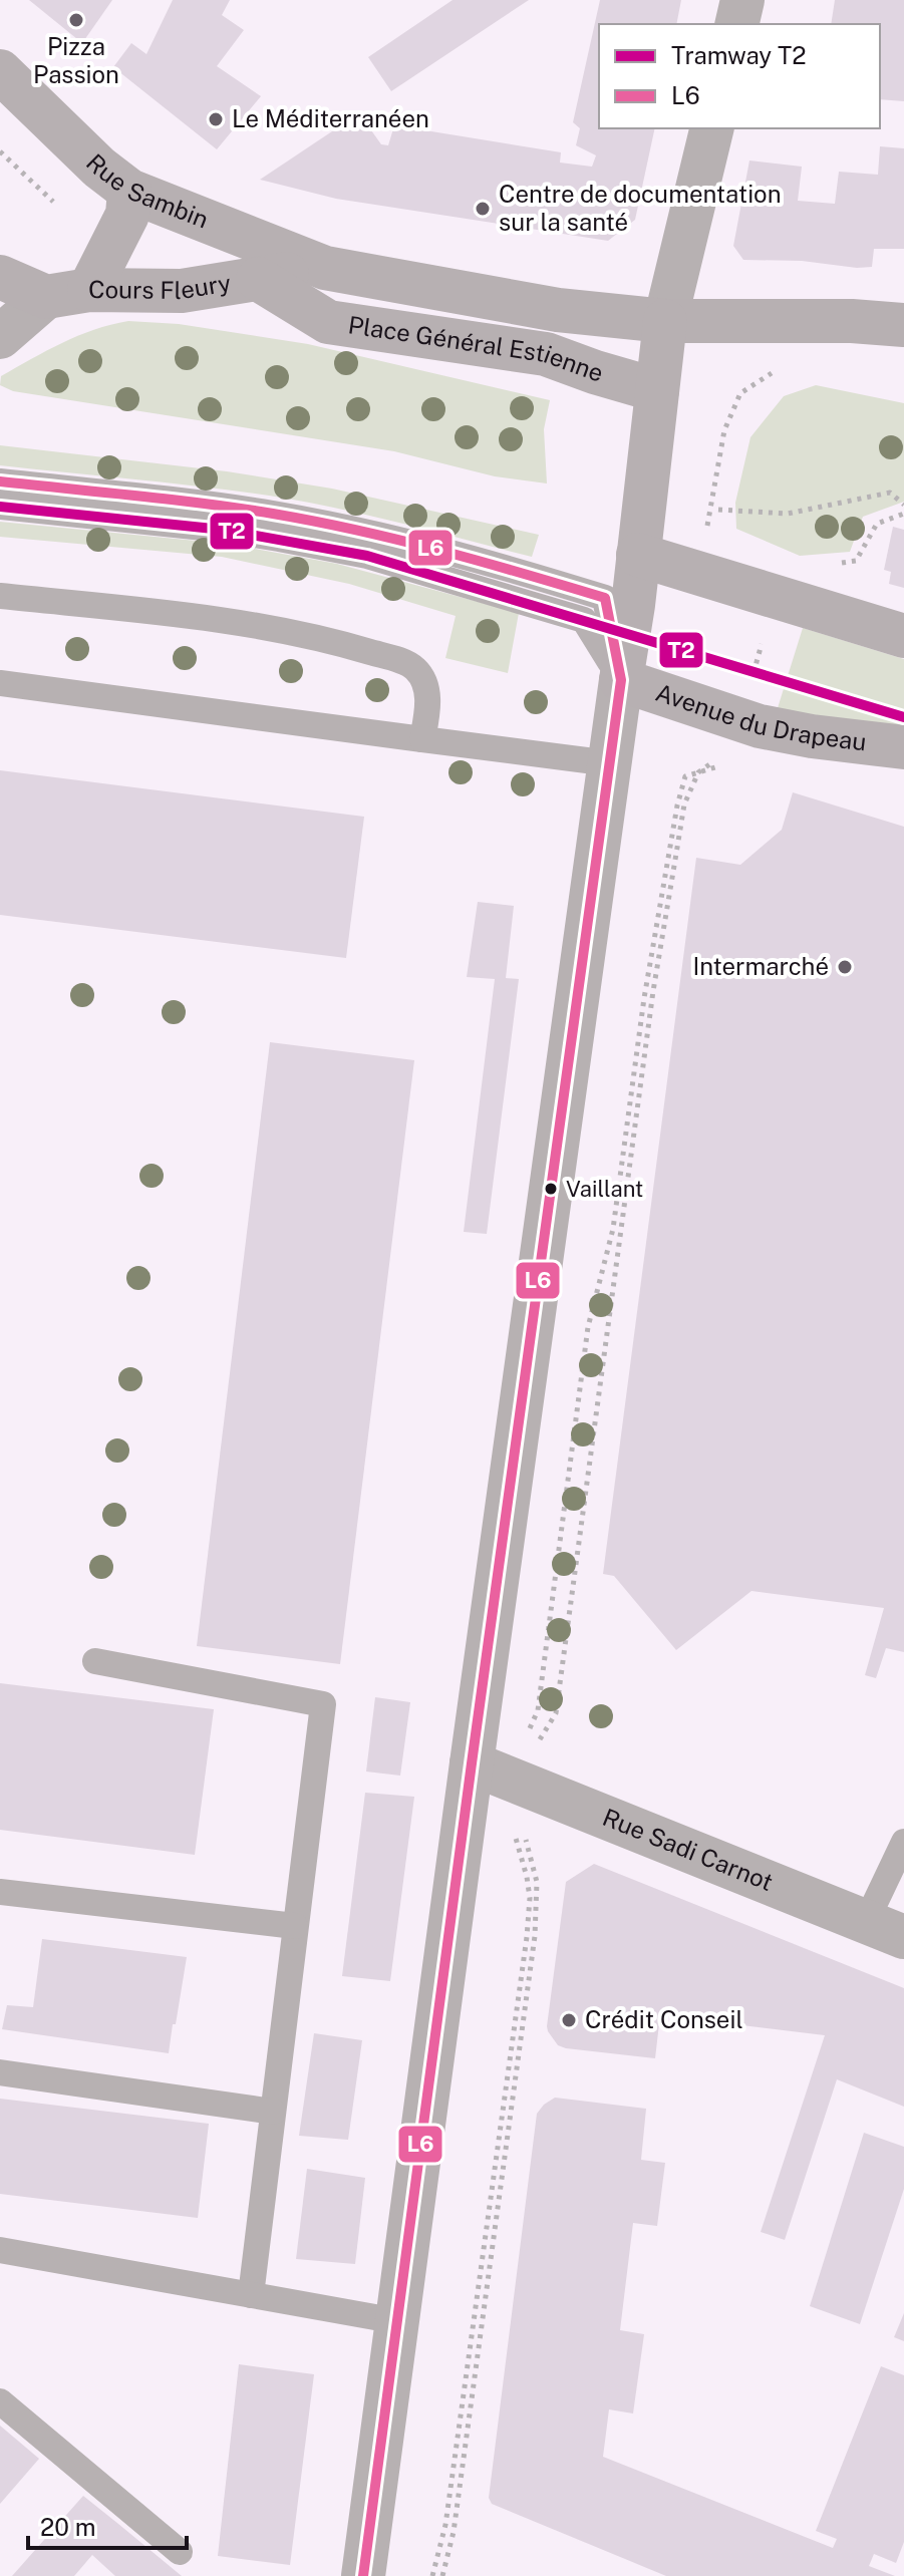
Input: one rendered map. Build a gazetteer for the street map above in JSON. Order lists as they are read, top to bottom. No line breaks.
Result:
{"streets":{"main road":["Rue Sambin","Cours Fleury","Place Général Estienne","Avenue du Drapeau"],"street":["Rue Sadi Carnot"]},"crossings":[["Rue Sambin","Cours Fleury"],["Cours Fleury","Place Général Estienne"]],"places":["Pizza Passion","Le Méditerranéen","Centre de documentation sur la santé","Intermarché","Vaillant","Crédit Conseil"],"lines":["transit line L6","tram line T2"],"legend":["Tramway T2","L6"],"scale_bar":"20 m"}
